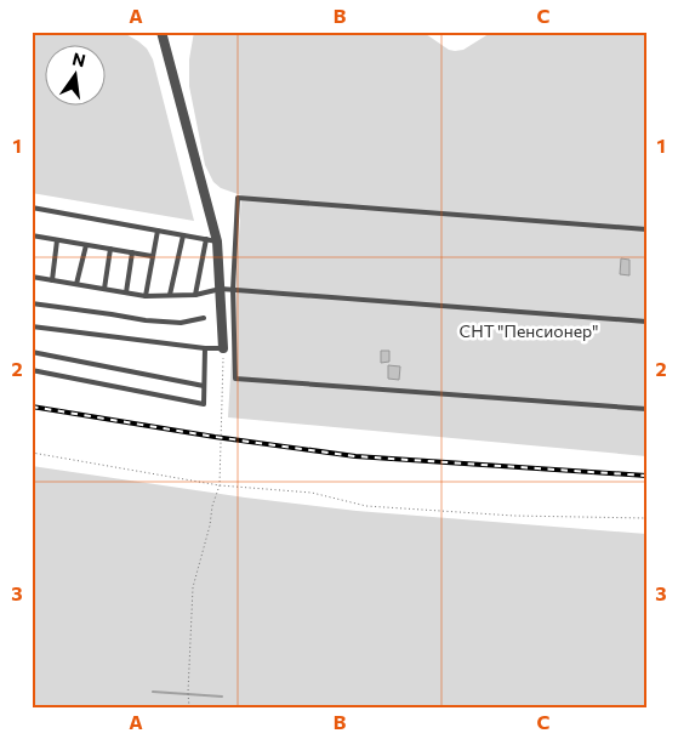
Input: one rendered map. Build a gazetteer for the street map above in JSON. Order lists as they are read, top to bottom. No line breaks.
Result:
{"parks":["СНТ \"Пенсионер\""],"north":"top","grid":{"columns":["A","B","C"],"rows":["1","2","3"]}}
